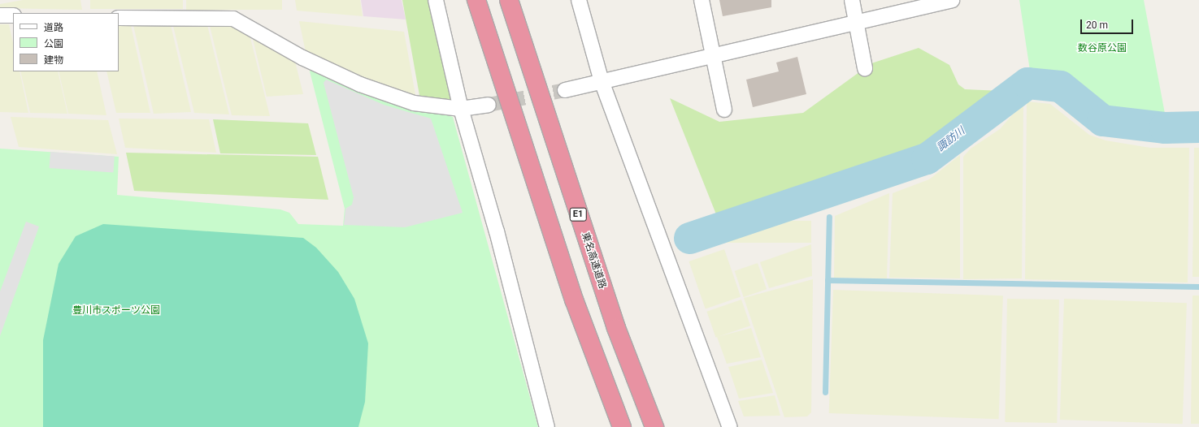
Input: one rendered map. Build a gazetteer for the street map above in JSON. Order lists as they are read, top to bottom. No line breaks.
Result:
{"streets":{"highway":["E1","東名高速道路"]},"water":["諏訪川"],"parks":["数谷原公園","豊川市スポーツ公園"],"legend":["道路","公園","建物"],"scale_bar":"20 m"}
